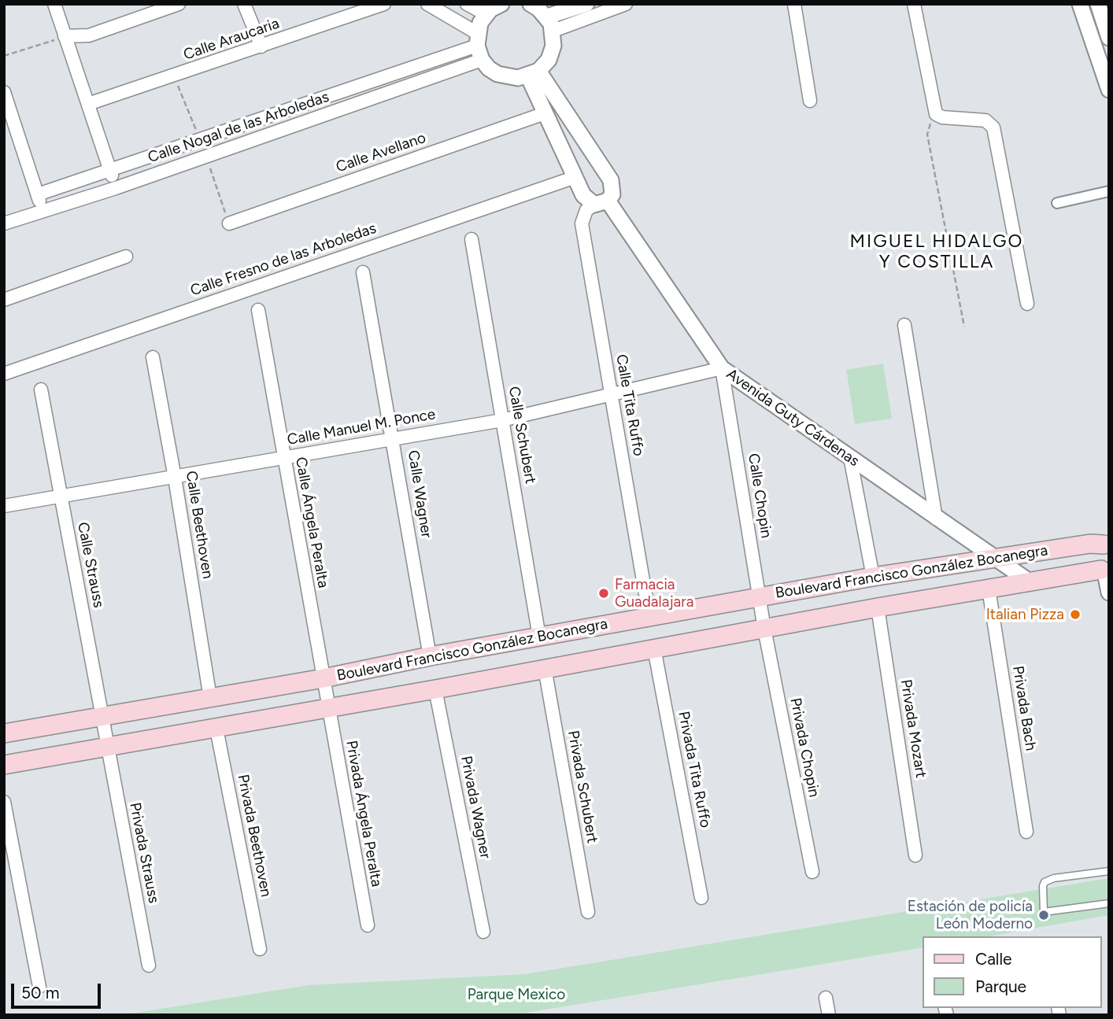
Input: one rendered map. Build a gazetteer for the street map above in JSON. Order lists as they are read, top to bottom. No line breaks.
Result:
{"streets":{"main road":["Boulevard Francisco González Bocanegra"],"street":["Calle Araucaria","Calle Nogal de las Arboledas","Calle Avellano","Calle Fresno de las Arboledas","Calle Tita Ruffo","Avenida Guty Cárdenas","Calle Manuel M. Ponce","Calle Schubert","Calle Wagner","Calle Chopin","Calle Ángela Peralta","Calle Beethoven","Calle Strauss","Privada Bach","Privada Mozart","Privada Chopin","Privada Tita Ruffo","Privada Schubert","Privada Wagner","Privada Ángela Peralta","Privada Beethoven","Privada Strauss"]},"crossings":[["Calle Avellano","Avenida Guty Cárdenas"],["Calle Fresno de las Arboledas","Avenida Guty Cárdenas"],["Calle Tita Ruffo","Avenida Guty Cárdenas"],["Calle Tita Ruffo","Calle Manuel M. Ponce"],["Calle Tita Ruffo","Boulevard Francisco González Bocanegra"],["Avenida Guty Cárdenas","Calle Manuel M. Ponce"],["Avenida Guty Cárdenas","Calle Chopin"],["Avenida Guty Cárdenas","Boulevard Francisco González Bocanegra"],["Calle Manuel M. Ponce","Calle Schubert"],["Calle Manuel M. Ponce","Calle Wagner"],["Calle Manuel M. Ponce","Calle Chopin"],["Calle Manuel M. Ponce","Calle Ángela Peralta"],["Calle Manuel M. Ponce","Calle Beethoven"],["Calle Manuel M. Ponce","Calle Strauss"],["Calle Schubert","Boulevard Francisco González Bocanegra"],["Calle Wagner","Boulevard Francisco González Bocanegra"],["Calle Chopin","Boulevard Francisco González Bocanegra"],["Calle Chopin","Privada Chopin"],["Calle Ángela Peralta","Boulevard Francisco González Bocanegra"],["Calle Ángela Peralta","Privada Ángela Peralta"],["Calle Beethoven","Boulevard Francisco González Bocanegra"],["Calle Strauss","Boulevard Francisco González Bocanegra"],["Calle Strauss","Privada Strauss"],["Boulevard Francisco González Bocanegra","Privada Bach"],["Boulevard Francisco González Bocanegra","Privada Mozart"],["Boulevard Francisco González Bocanegra","Privada Chopin"],["Boulevard Francisco González Bocanegra","Privada Tita Ruffo"],["Boulevard Francisco González Bocanegra","Privada Schubert"],["Boulevard Francisco González Bocanegra","Privada Wagner"],["Boulevard Francisco González Bocanegra","Privada Ángela Peralta"],["Boulevard Francisco González Bocanegra","Privada Beethoven"],["Boulevard Francisco González Bocanegra","Privada Strauss"]],"districts":["MIGUEL HIDALGO Y COSTILLA"],"parks":["Parque Mexico"],"places":["Farmacia Guadalajara","Italian Pizza","Estación de policía León Moderno"],"legend":["Calle","Parque"],"scale_bar":"50 m"}
